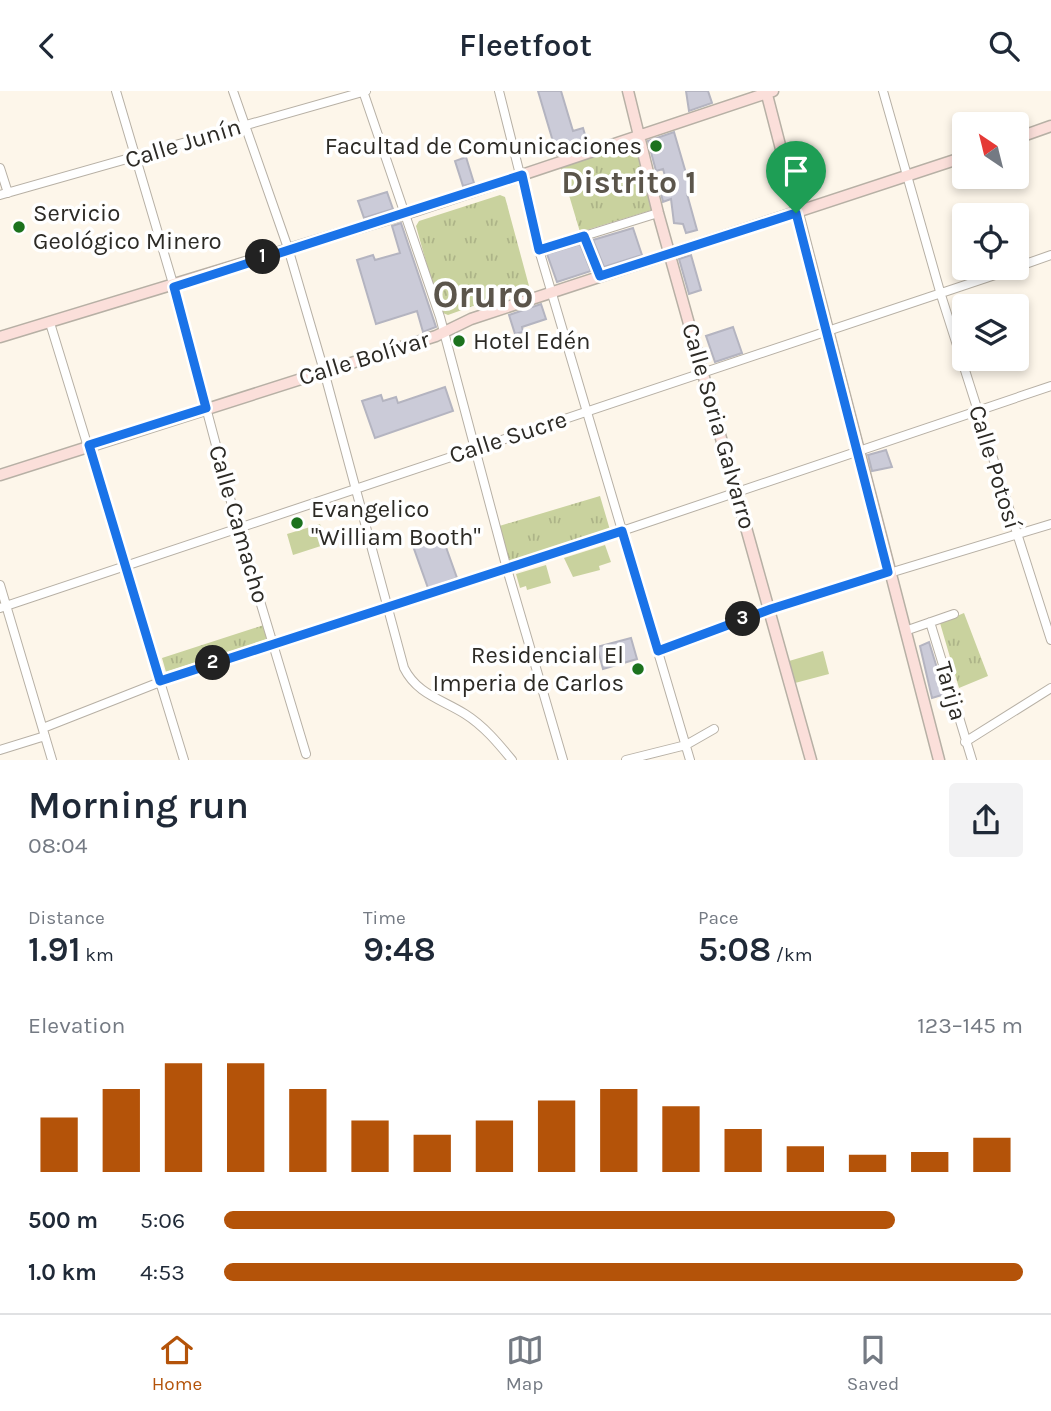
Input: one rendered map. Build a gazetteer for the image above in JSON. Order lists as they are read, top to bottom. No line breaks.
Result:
{"streets":{"main road":["Calle Bolívar","Calle Soria Galvarro"],"street":["Calle Junín","Calle Sucre","Calle Potosí","Calle Camacho","Tarija"]},"crossings":[["Calle Junín","Calle Camacho"],["Calle Bolívar","Calle Soria Galvarro"],["Calle Bolívar","Calle Potosí"],["Calle Bolívar","Calle Camacho"],["Calle Soria Galvarro","Calle Sucre"],["Calle Sucre","Calle Potosí"],["Calle Sucre","Calle Camacho"]],"districts":["Distrito 1","Oruro"],"places":["Facultad de Comunicaciones","Servicio Geológico Minero","Hotel Edén","Evangelico \"William Booth\"","Residencial El Imperia de Carlos"],"north":"top left","page":{"header":"Fleetfoot","pins":["1","3","2"],"heading":["Morning run","08:04"],"stats":[["Distance","1.91 km"],["Time","9:48"],["Pace","5:08 /km"]],"chart":["Elevation","123–145 m"],"list":[{"name":"500 m","note":"5:06"},{"name":"1.0 km","note":"4:53"}],"tabs":["Home","Map","Saved"]}}
